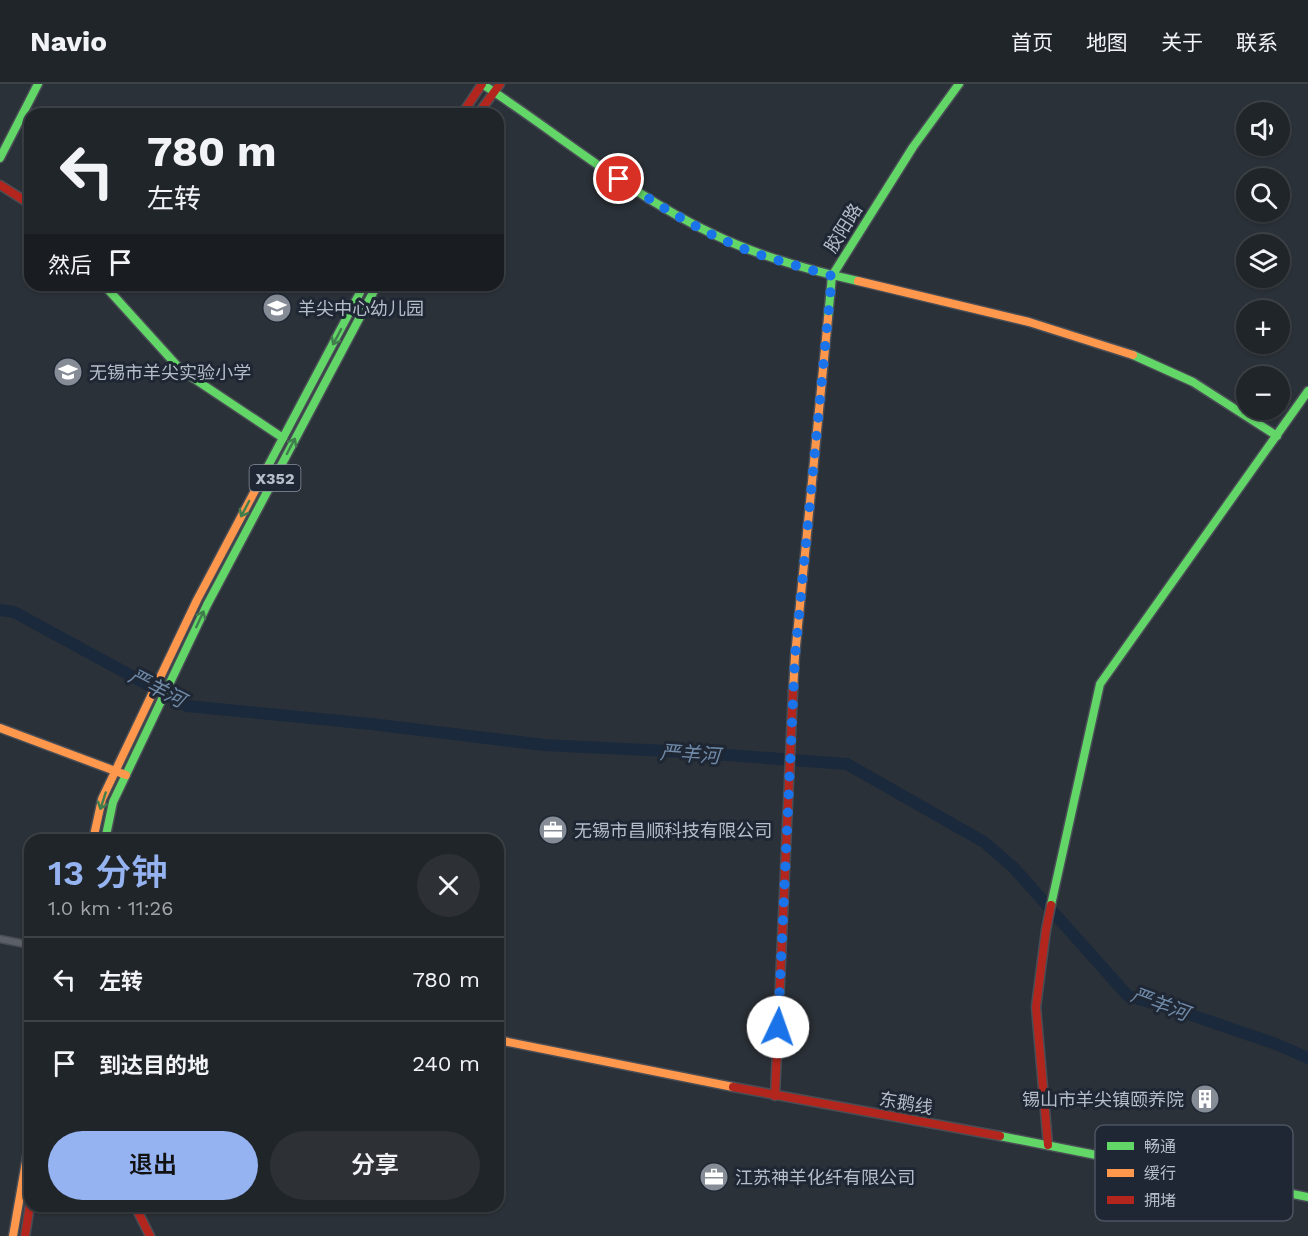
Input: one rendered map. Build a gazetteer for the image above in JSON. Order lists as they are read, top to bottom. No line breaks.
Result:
{"streets":{"main road":["胶阳路","X352","东鹅线"]},"crossings":[["胶阳路","东鹅线"]],"water":["严羊河"],"places":{"school or university":["羊尖中心幼儿园","无锡市羊尖实验小学"],"office":["无锡市昌顺科技有限公司","江苏神羊化纤有限公司"],"building":["锡山市羊尖镇颐养院"]},"legend":["畅通","缓行","拥堵"],"page":{"header":"Navio","nav":["首页","地图","关于","联系"],"map_buttons":["+","−"],"turn":["780 m","左转"],"then":"然后","heading":["13 分钟","1.0 km · 11:26"],"list":[{"name":"左转","value":"780 m"},{"name":"到达目的地","value":"240 m"}],"buttons":["退出","分享"]}}
